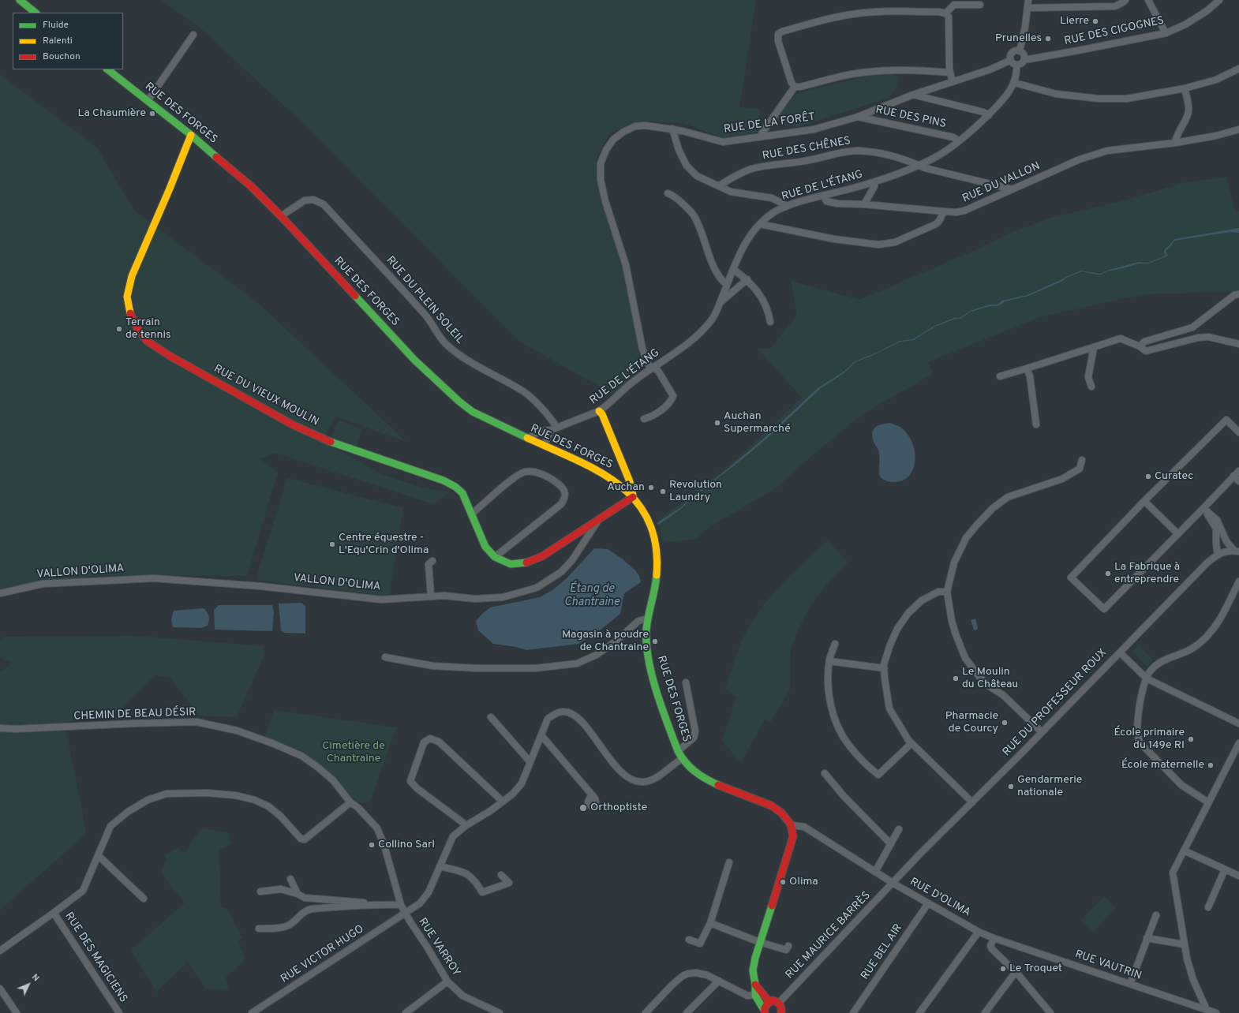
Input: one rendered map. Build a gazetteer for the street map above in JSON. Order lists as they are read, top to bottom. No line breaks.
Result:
{"streets":{"main road":["RUE DES FORGES","RUE DU VIEUX MOULIN","VALLON D'OLIMA"],"street":["RUE DES CIGOGNES","RUE DES PINS","RUE DE LA FORÊT","RUE DES CHÊNES","RUE DU VALLON","RUE DE L'ÉTANG","RUE DU PLEIN SOLEIL","RUE DU PROFESSEUR ROUX","CHEMIN DE BEAU DÉSIR","RUE D'OLIMA","RUE MAURICE BARRÈS","RUE VARROY","RUE BEL AIR","RUE VICTOR HUGO","RUE DES MAGICIENS","RUE VAUTRIN"]},"crossings":[["RUE DES CIGOGNES","RUE DE LA FORÊT"],["RUE DES CIGOGNES","RUE DE L'ÉTANG"],["RUE DES FORGES","RUE DE L'ÉTANG"],["RUE DES FORGES","RUE DU PLEIN SOLEIL"],["RUE DES FORGES","RUE DU VIEUX MOULIN"],["RUE DES FORGES","VALLON D'OLIMA"],["RUE DES FORGES","RUE D'OLIMA"],["RUE DES FORGES","RUE VICTOR HUGO"],["RUE DES PINS","RUE DE LA FORÊT"],["RUE DES PINS","RUE DE L'ÉTANG"],["RUE DE LA FORÊT","RUE DE L'ÉTANG"],["RUE DES CHÊNES","RUE DU VALLON"],["RUE DES CHÊNES","RUE DE L'ÉTANG"],["RUE DU VALLON","RUE DE L'ÉTANG"],["RUE DE L'ÉTANG","RUE DU PLEIN SOLEIL"],["RUE DU VIEUX MOULIN","VALLON D'OLIMA"],["RUE DU PROFESSEUR ROUX","RUE D'OLIMA"],["RUE DU PROFESSEUR ROUX","RUE MAURICE BARRÈS"],["CHEMIN DE BEAU DÉSIR","RUE VARROY"],["RUE D'OLIMA","RUE MAURICE BARRÈS"],["RUE D'OLIMA","RUE BEL AIR"],["RUE D'OLIMA","RUE VAUTRIN"],["RUE VARROY","RUE VICTOR HUGO"]],"water":["Étang de Chantraine"],"parks":["Cimetière de Chantraine"],"places":["Lierre","Prunelles","La Chaumière","Terrain de tennis","Auchan Supermarché","Curatec","Auchan","Revolution Laundry","Centre équestre - L'Equ'Crin d'Olima","La Fabrique à entreprendre","Magasin à poudre de Chantraine","Le Moulin du Château","Pharmacie de Courcy","École primaire du 149e RI","École maternelle","Gendarmerie nationale","Orthoptiste","Collino Sarl","Olima","Le Troquet"],"legend":["Fluide","Ralenti","Bouchon"],"north":"top right"}
